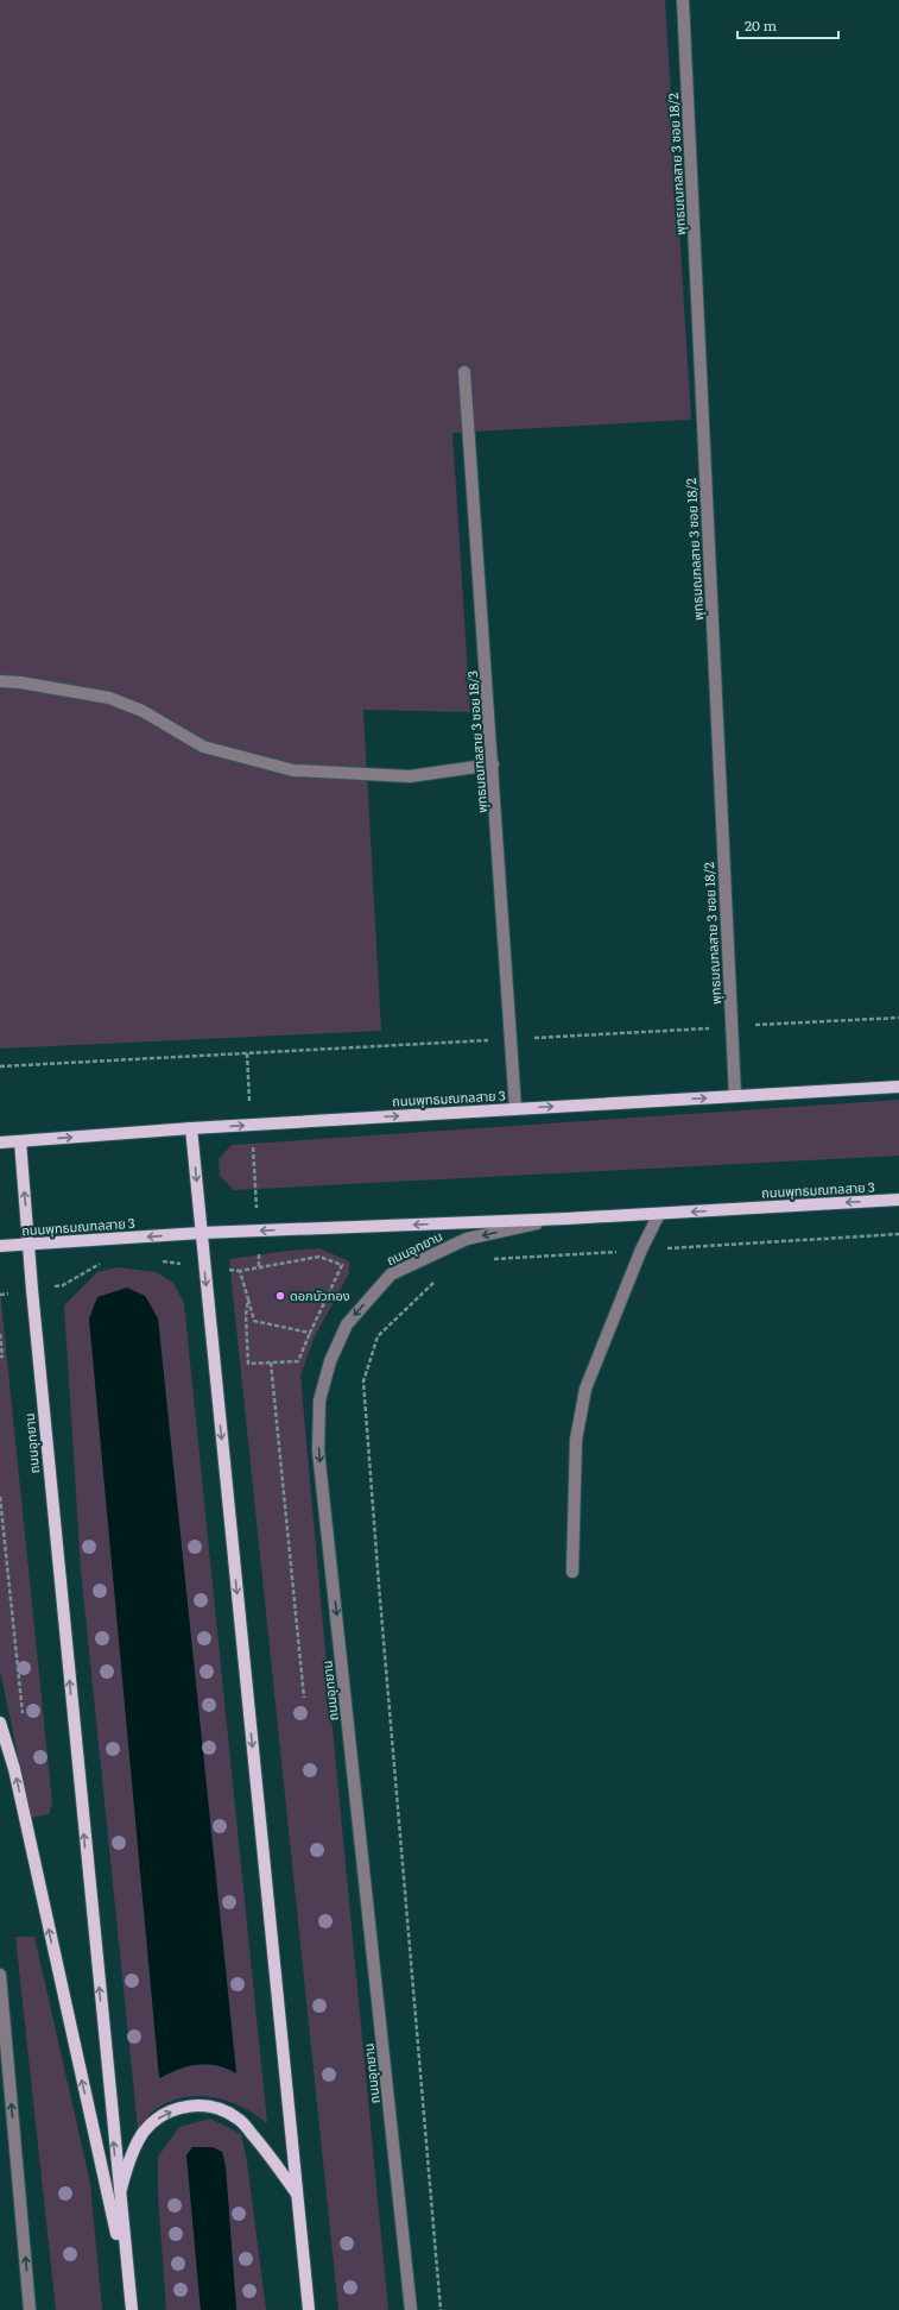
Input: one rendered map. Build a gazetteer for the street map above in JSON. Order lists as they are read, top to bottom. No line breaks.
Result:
{"streets":{"main road":["ถนนพุทธมณฑลสาย 3","ถนนอุทยาน"],"street":["พุทธมณฑลสาย 3 ซอย 18/2","พุทธมณฑลสาย 3 ซอย 18/3"]},"crossings":[["พุทธมณฑลสาย 3 ซอย 18/2","ถนนพุทธมณฑลสาย 3"],["พุทธมณฑลสาย 3 ซอย 18/3","ถนนพุทธมณฑลสาย 3"],["ถนนพุทธมณฑลสาย 3","ถนนอุทยาน"]],"places":["ดอกบัวทอง"],"scale_bar":"20 m"}
